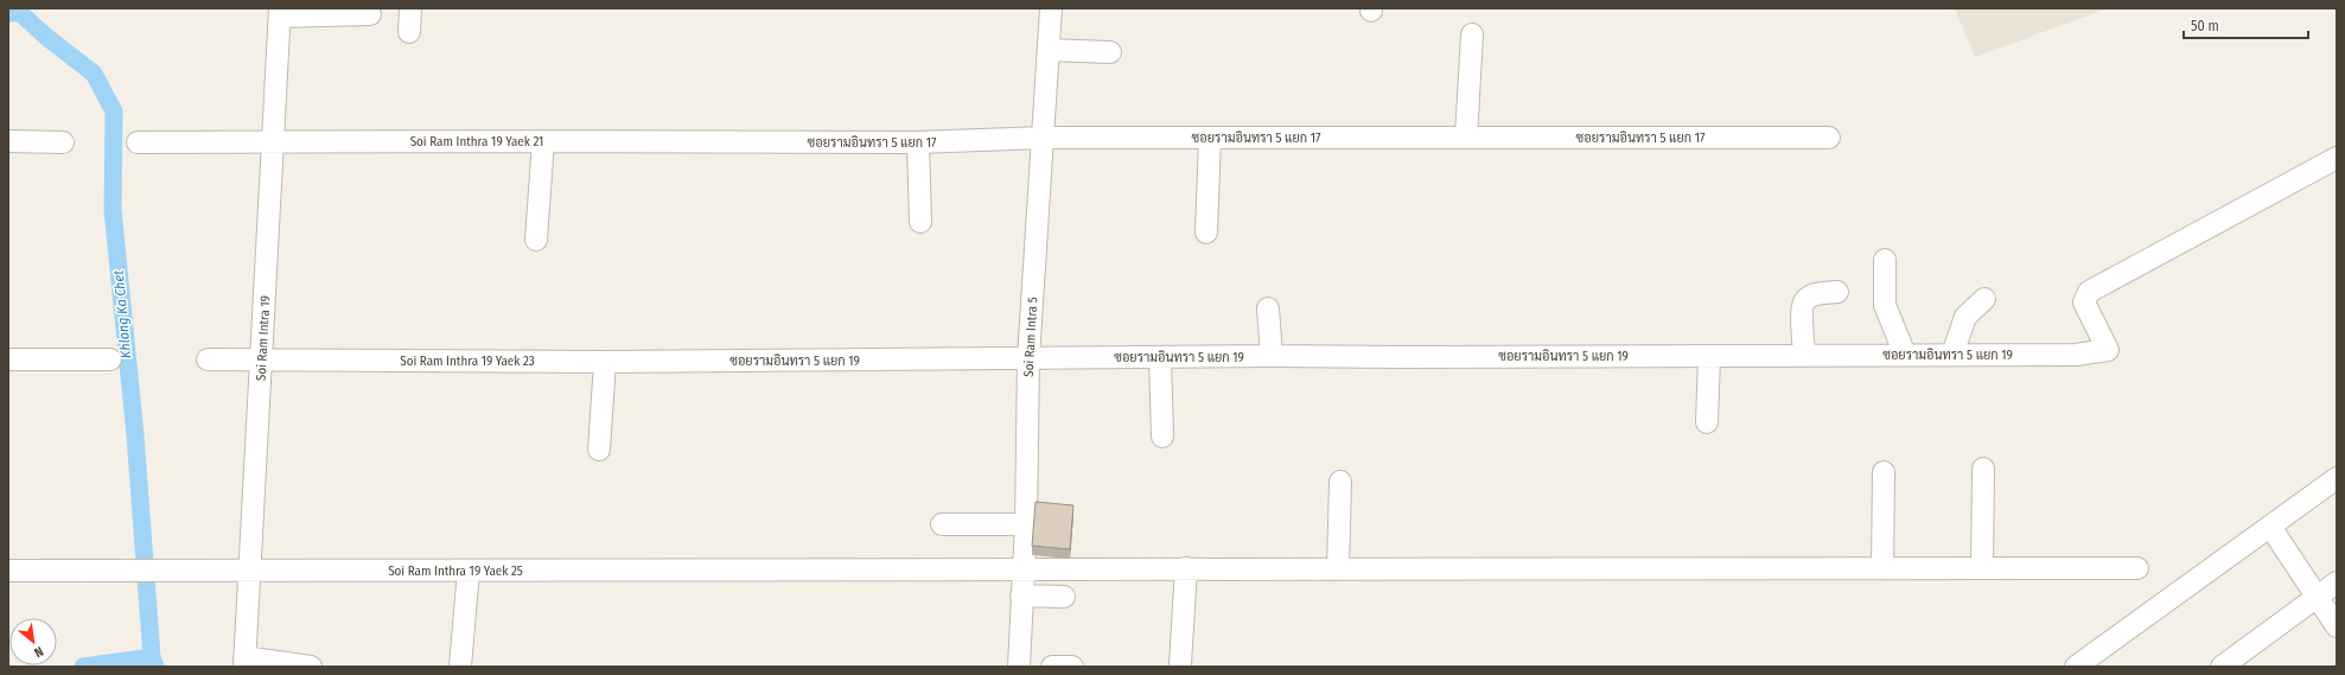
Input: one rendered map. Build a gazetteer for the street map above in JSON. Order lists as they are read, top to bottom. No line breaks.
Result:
{"streets":{"street":["ซอยรามอินทรา 5 แยก 17","Soi Ram Inthra 19 Yaek 21","Soi Ram Intra 5","Soi Ram Intra 19","ซอยรามอินทรา 5 แยก 19","Soi Ram Inthra 19 Yaek 23","Soi Ram Inthra 19 Yaek 25"]},"crossings":[["ซอยรามอินทรา 5 แยก 17","Soi Ram Inthra 19 Yaek 21"],["ซอยรามอินทรา 5 แยก 17","Soi Ram Intra 5"],["Soi Ram Inthra 19 Yaek 21","Soi Ram Intra 19"],["Soi Ram Intra 5","ซอยรามอินทรา 5 แยก 19"],["Soi Ram Intra 5","Soi Ram Inthra 19 Yaek 25"],["Soi Ram Intra 19","Soi Ram Inthra 19 Yaek 23"],["Soi Ram Intra 19","Soi Ram Inthra 19 Yaek 25"],["ซอยรามอินทรา 5 แยก 19","Soi Ram Inthra 19 Yaek 23"]],"water":["Khlong Ka Chet"],"scale_bar":"50 m","north":"bottom right"}
